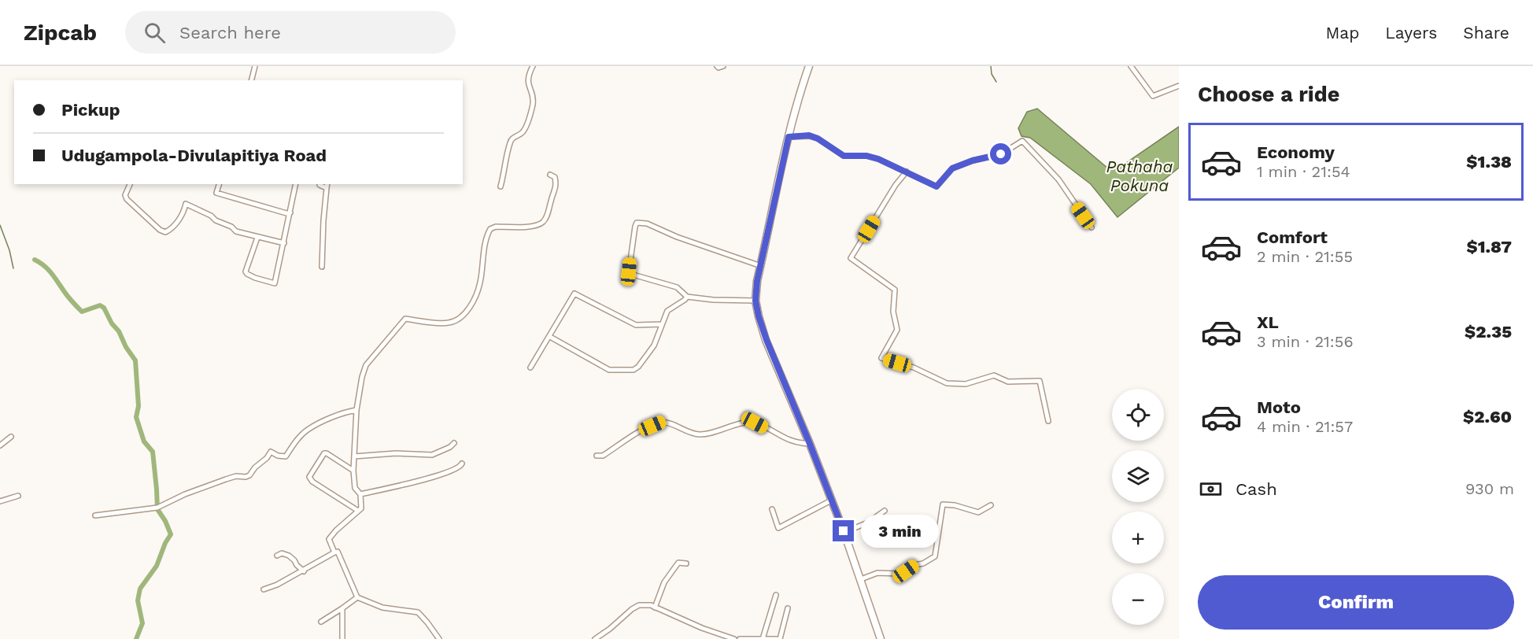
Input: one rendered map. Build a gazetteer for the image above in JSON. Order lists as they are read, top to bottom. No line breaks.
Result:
{"water":["Pathaha Pokuna"],"page":{"header":"Zipcab","search":"Search here","nav":["Map","Layers","Share"],"heading":"Choose a ride","banner":["Pickup","Udugampola-Divulapitiya Road"],"list":[{"name":"Economy","note":"1 min · 21:54","value":"$1.38"},{"name":"Comfort","note":"2 min · 21:55","value":"$1.87"},{"name":"XL","note":"3 min · 21:56","value":"$2.35"},{"name":"Moto","note":"4 min · 21:57","value":"$2.60"}],"map_buttons":["+","−"],"pay":["Cash","930 m"],"bubble":"3 min","buttons":"Confirm"}}
